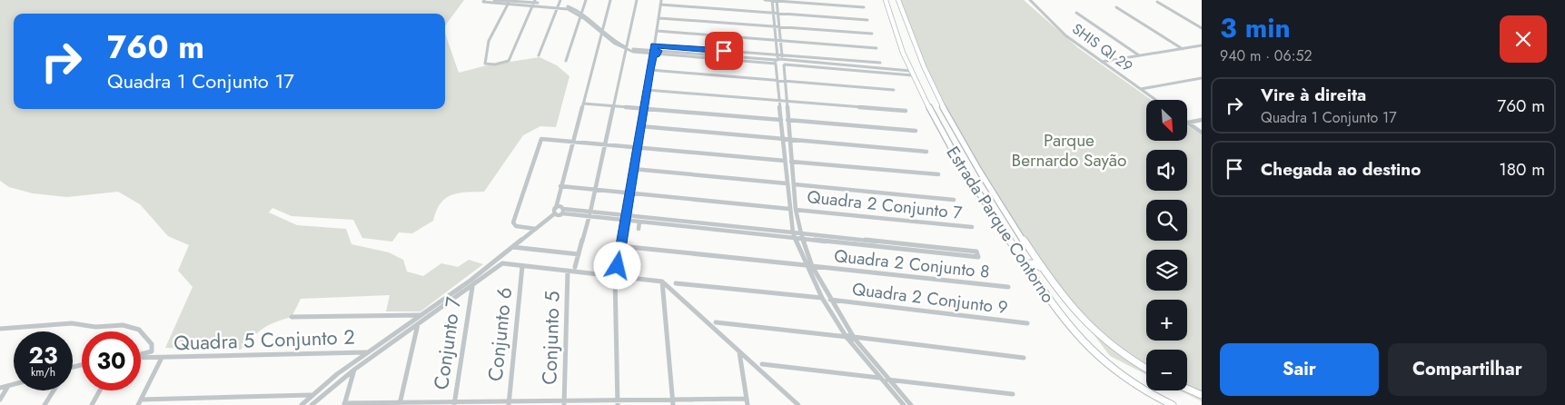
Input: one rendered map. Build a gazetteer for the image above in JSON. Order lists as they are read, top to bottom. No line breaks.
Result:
{"streets":{"main road":["Estrada Parque Contorno"],"street":["SHIS QI 29","Quadra 2 Conjunto 7","Quadra 2 Conjunto 8","Quadra 2 Conjunto 9","Conjunto 6","Conjunto 5","Quadra 5 Conjunto 2","Conjunto 7"]},"parks":["Parque Bernardo Sayão"],"north":"bottom right","page":{"heading":["3 min","940 m · 06:52"],"turn":["760 m","Quadra 1 Conjunto 17"],"list":[{"name":"Vire à direita","note":"Quadra 1 Conjunto 17","value":"760 m"},{"name":"Chegada ao destino","value":"180 m"}],"map_buttons":["+","−"],"speed":"23 km/h","limit":"30","buttons":["Sair","Compartilhar"]}}
